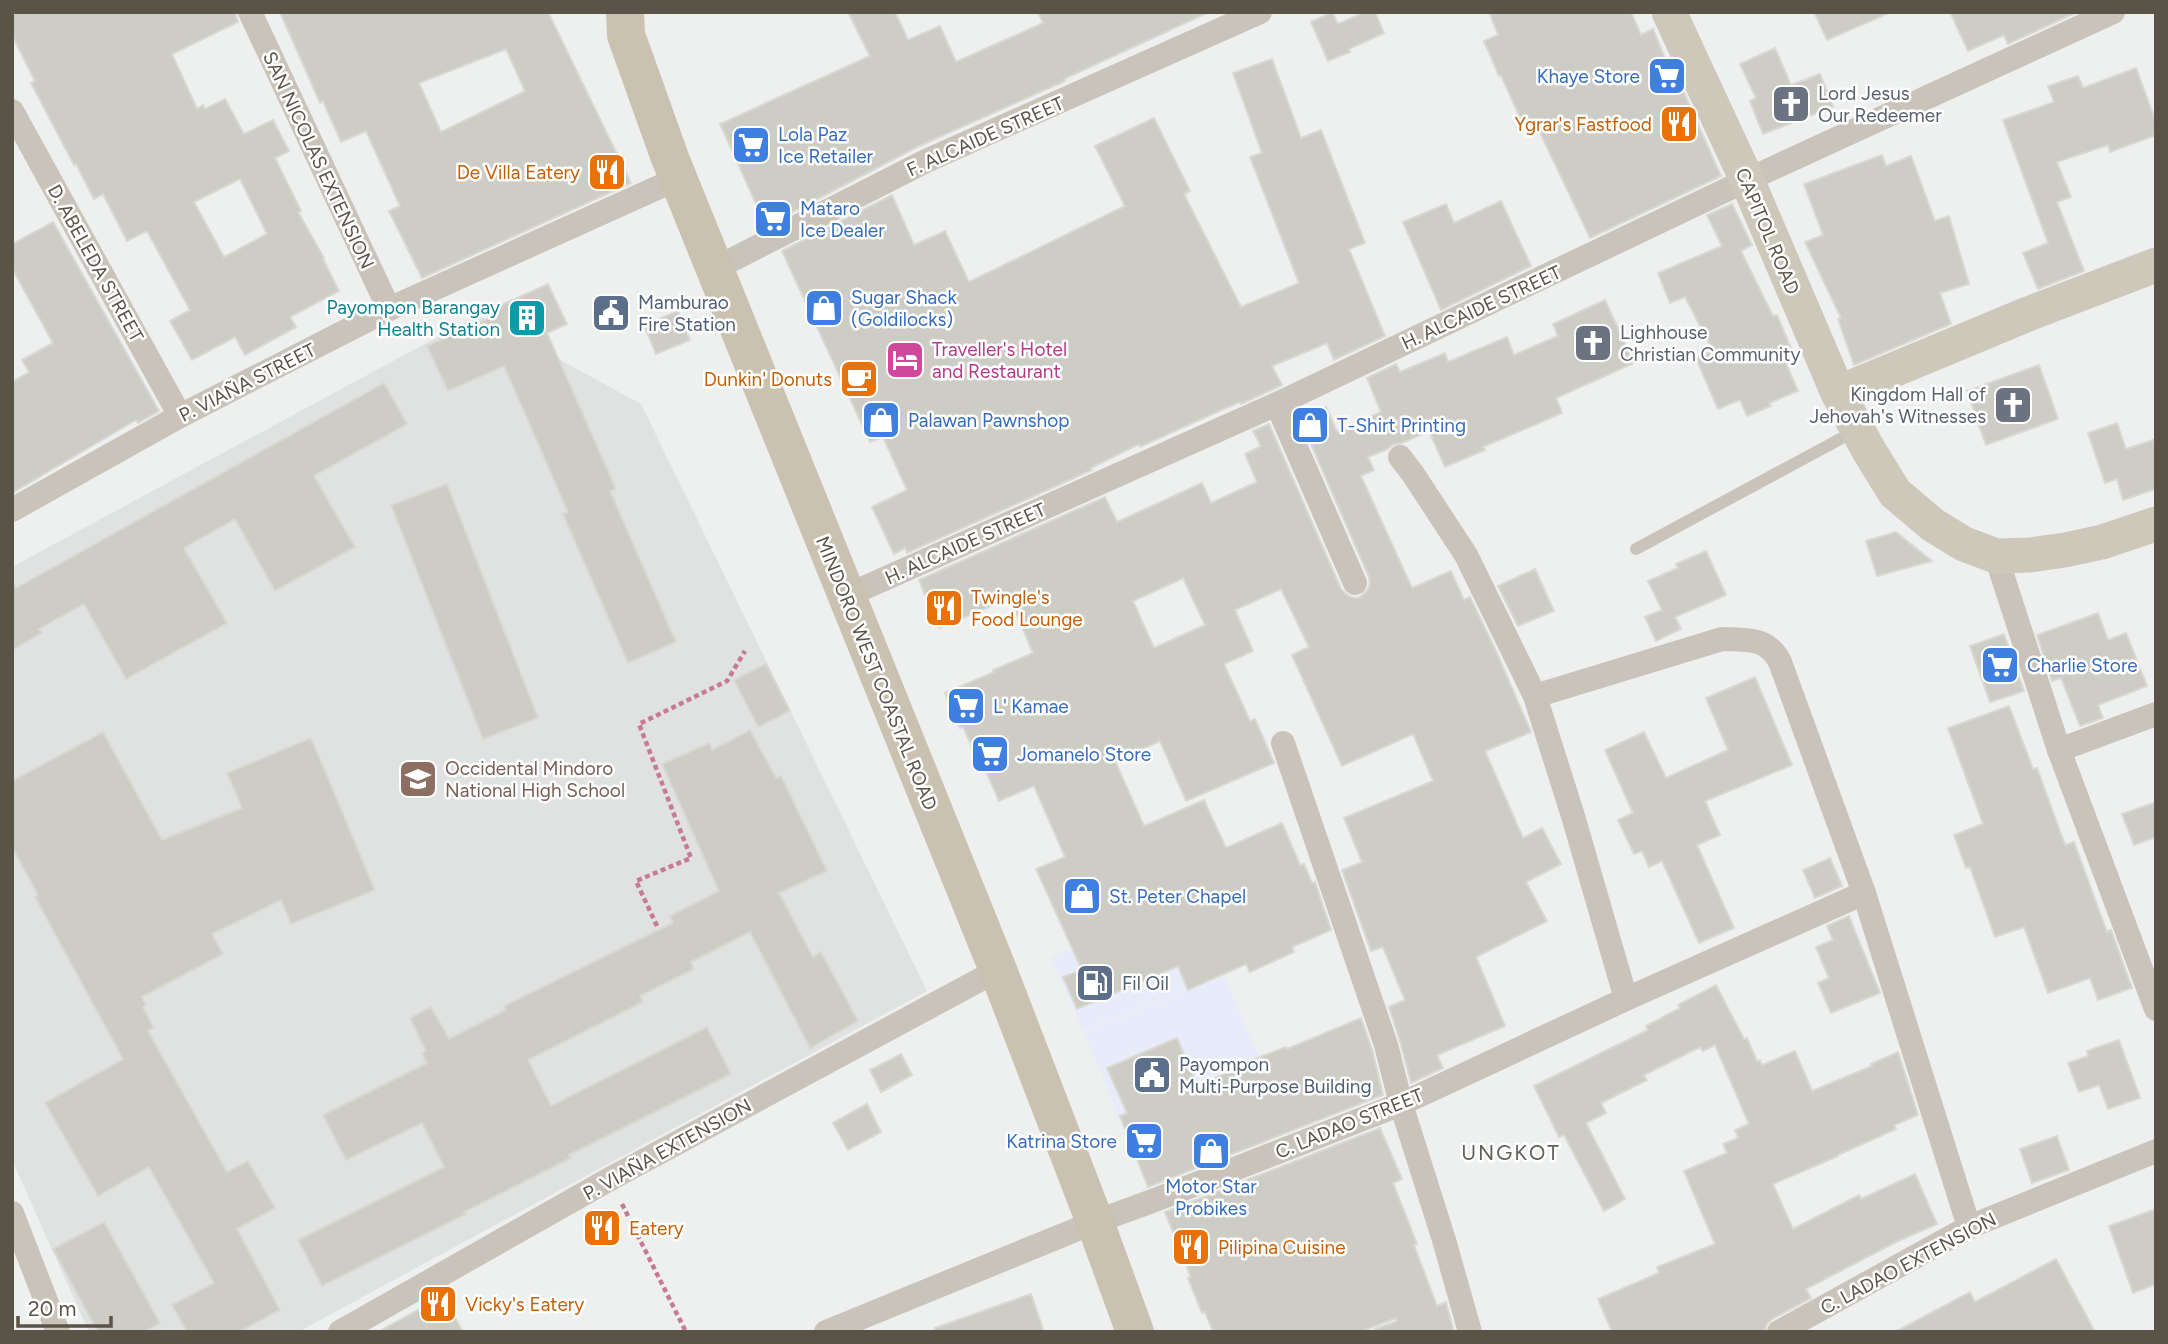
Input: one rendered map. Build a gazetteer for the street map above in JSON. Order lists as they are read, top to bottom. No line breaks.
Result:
{"streets":{"main road":["MINDORO WEST COASTAL ROAD"],"street":["F. ALCAIDE STREET","SAN NICOLAS EXTENSION","CAPITOL ROAD","D. ABELEDA STREET","H. ALCAIDE STREET","P. VIAÑA STREET","C. LADAO STREET","P. VIAÑA EXTENSION","C. LADAO EXTENSION"]},"crossings":[["F. ALCAIDE STREET","MINDORO WEST COASTAL ROAD"],["SAN NICOLAS EXTENSION","P. VIAÑA STREET"],["CAPITOL ROAD","H. ALCAIDE STREET"],["D. ABELEDA STREET","P. VIAÑA STREET"],["H. ALCAIDE STREET","MINDORO WEST COASTAL ROAD"],["P. VIAÑA STREET","MINDORO WEST COASTAL ROAD"],["MINDORO WEST COASTAL ROAD","C. LADAO STREET"],["MINDORO WEST COASTAL ROAD","P. VIAÑA EXTENSION"]],"districts":["UNGKOT"],"places":{"supermarket":["Khaye Store","Lola Paz Ice Retailer","Mataro Ice Dealer","Charlie Store","L' Kamae","Jomanelo Store","Katrina Store"],"church":["Lord Jesus Our Redeemer","Lighhouse Christian Community","Kingdom Hall of Jehovah's Witnesses"],"restaurant":["Ygrar's Fastfood","De Villa Eatery","Twingle's Food Lounge","Eatery","Pilipina Cuisine","Vicky's Eatery"],"shop":["Sugar Shack (Goldilocks)","Palawan Pawnshop","T-Shirt Printing","St. Peter Chapel","Motor Star Probikes"],"public building":["Mamburao Fire Station","Payompon Multi-Purpose Building"],"building":["Payompon Barangay Health Station"],"hotel":["Traveller's Hotel and Restaurant"],"cafe":["Dunkin' Donuts"],"school or university":["Occidental Mindoro National High School"],"fuel station":["Fil Oil"]},"scale_bar":"20 m"}
